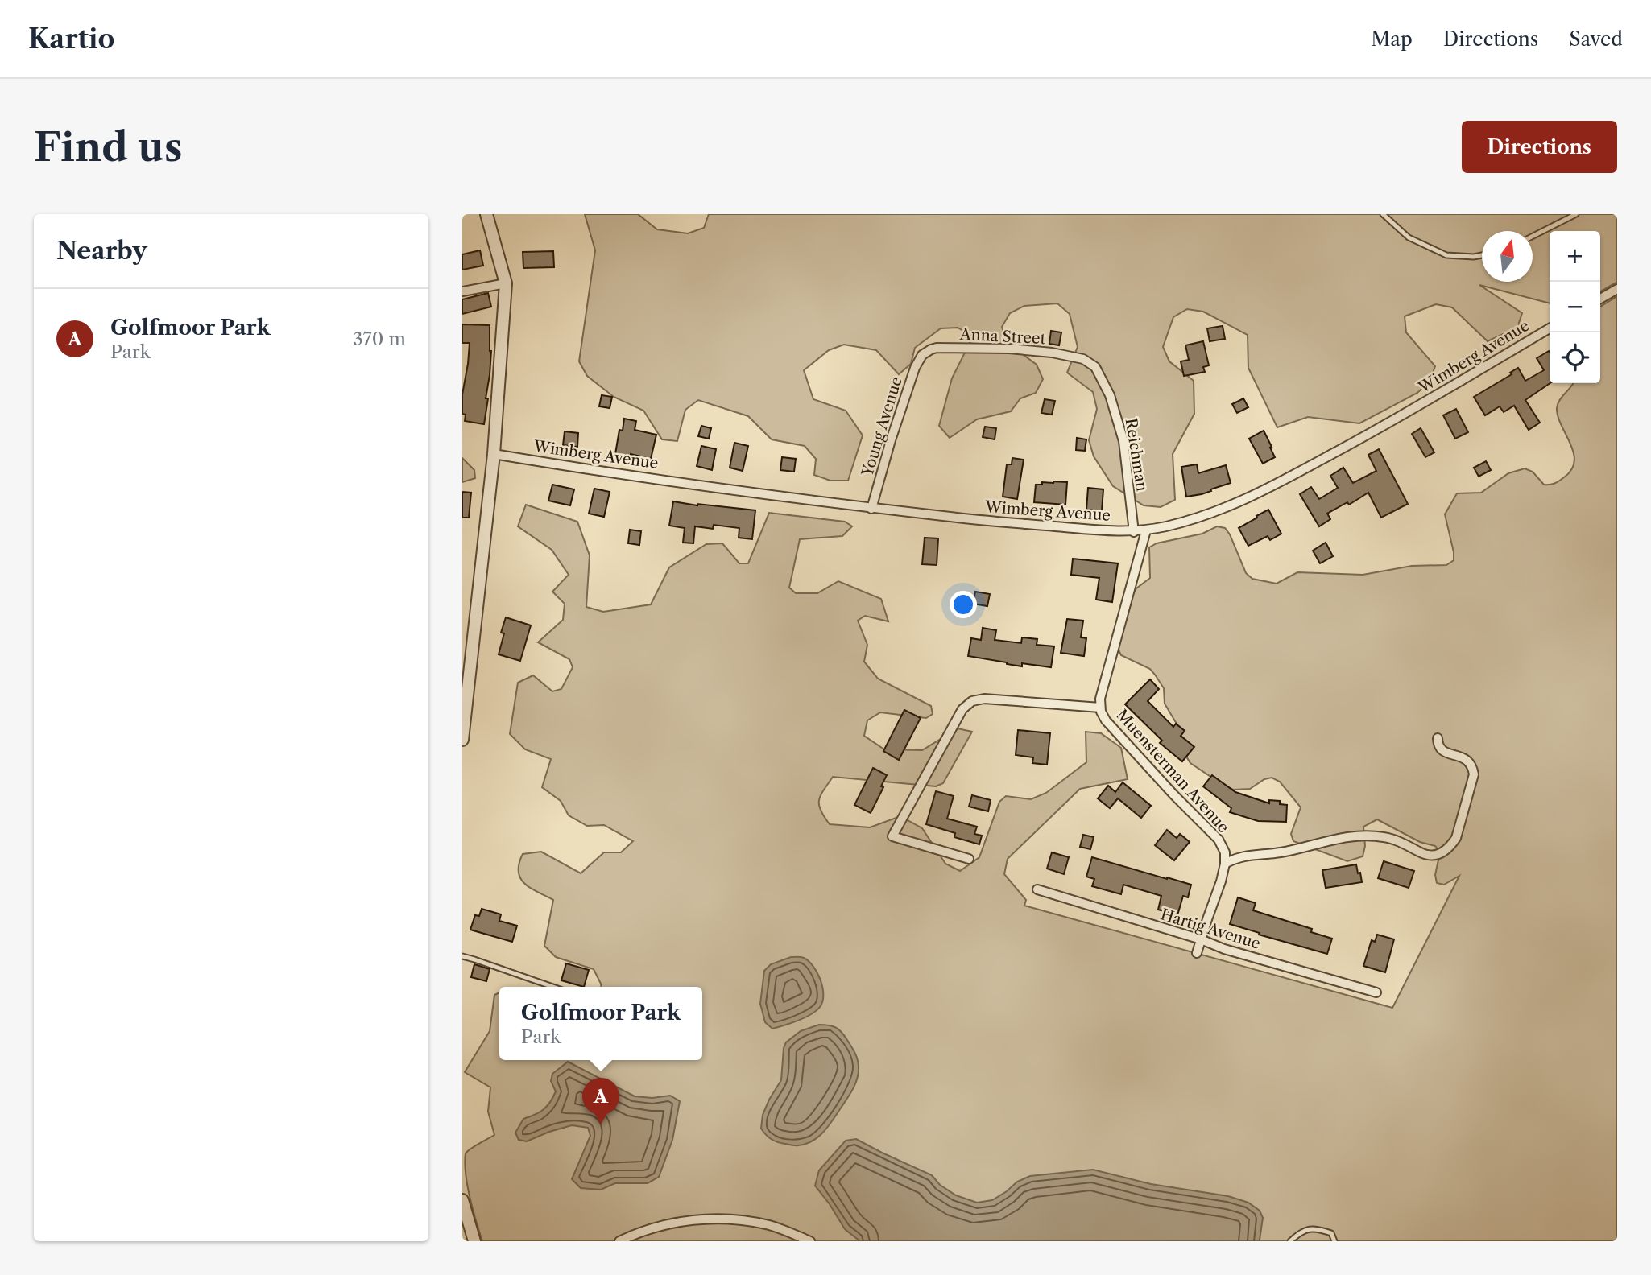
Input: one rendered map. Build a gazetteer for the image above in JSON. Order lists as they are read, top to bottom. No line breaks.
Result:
{"streets":{"street":["Anna Street","Wimberg Avenue","Young Avenue","Reichman","Muensterman Avenue","Hartig Avenue"]},"crossings":[["Anna Street","Young Avenue"],["Anna Street","Reichman"],["Wimberg Avenue","Young Avenue"],["Wimberg Avenue","Reichman"]],"north":"top","page":{"header":"Kartio","nav":["Map","Directions","Saved"],"buttons":"Directions","title":"Find us","heading":"Nearby","map_buttons":["+","−"],"list":[{"mark":"A","name":"Golfmoor Park","note":"Park","value":"370 m"}],"popup":["Golfmoor Park","Park"],"pins":"A"}}
